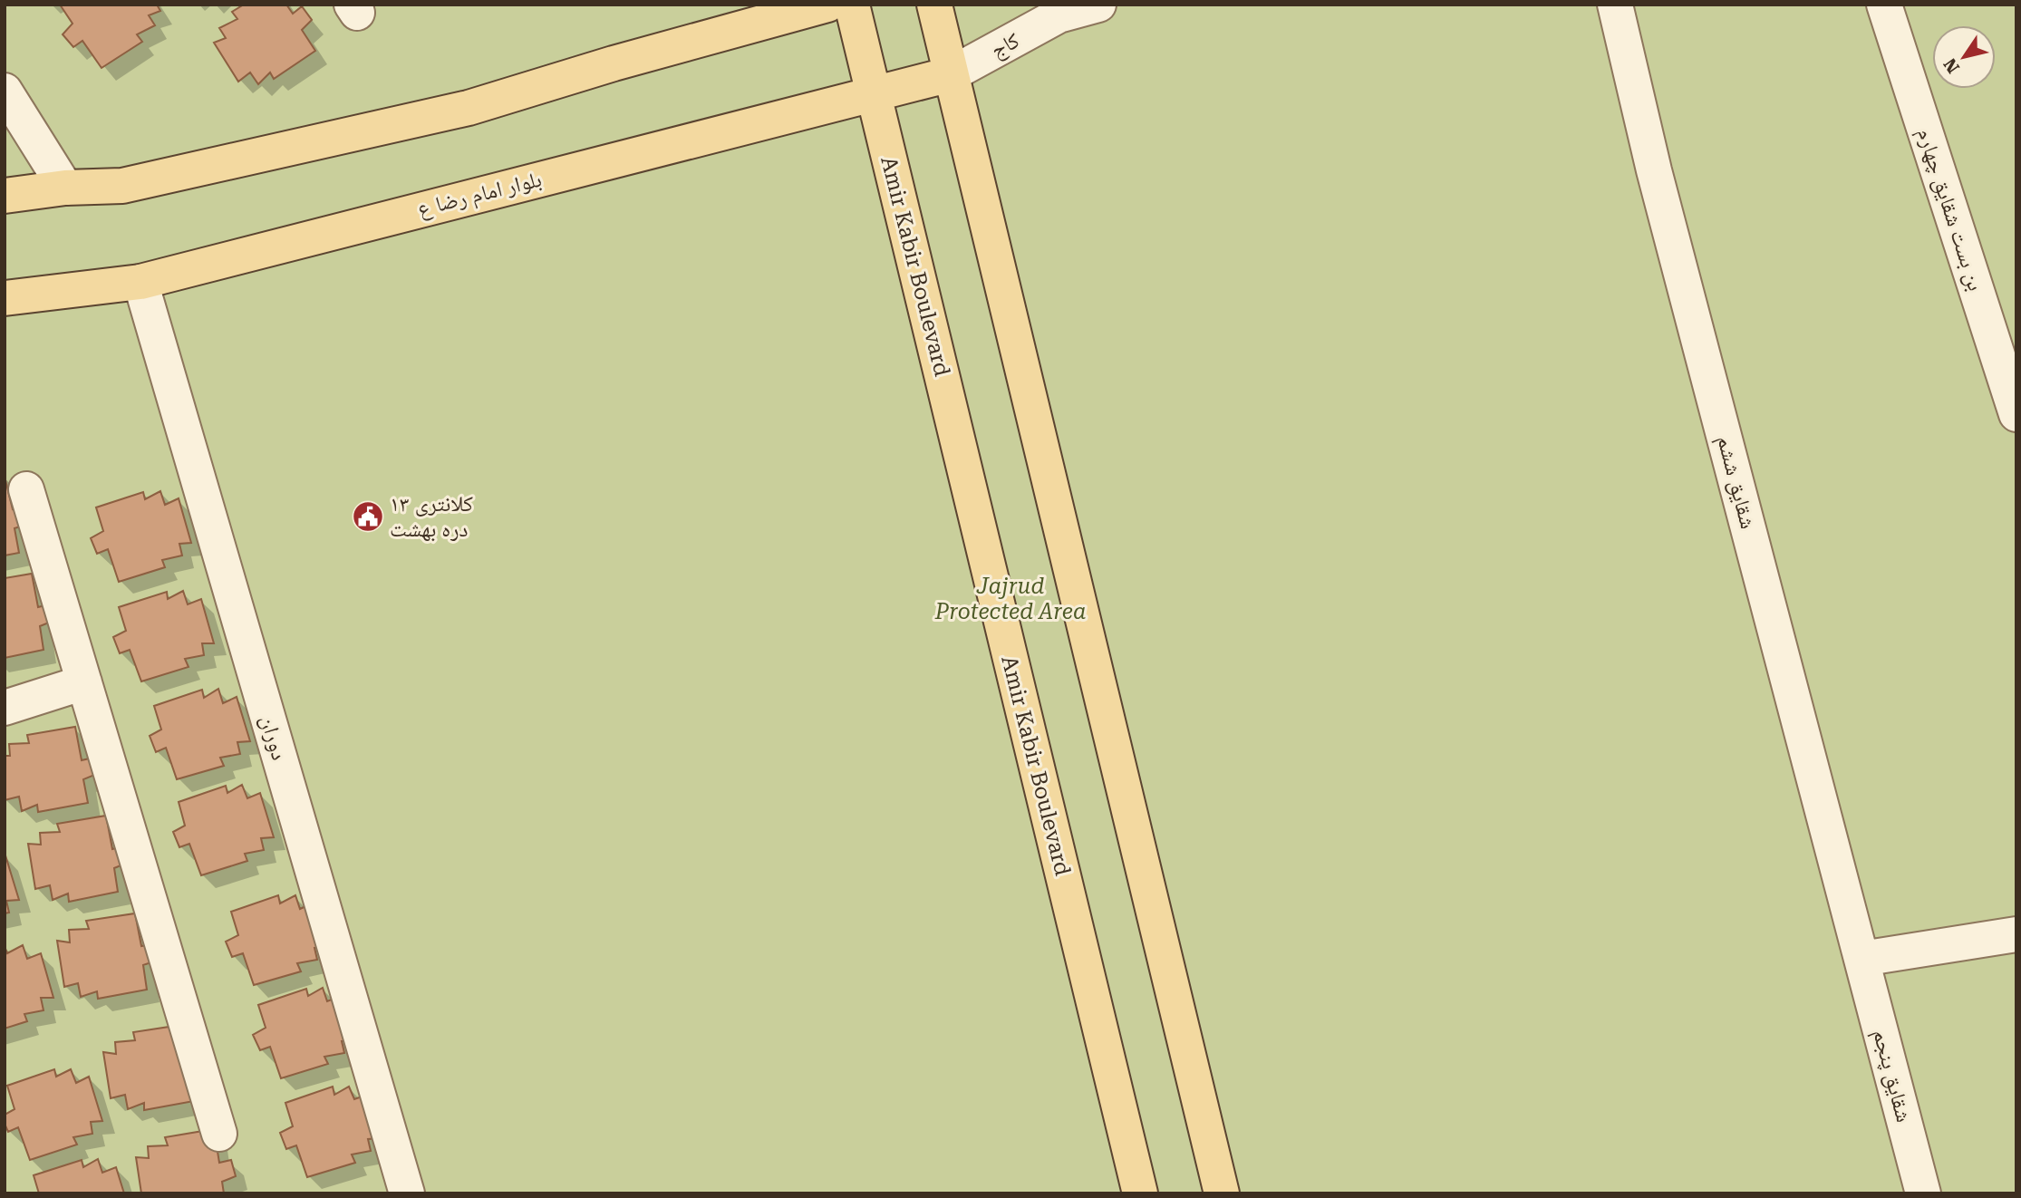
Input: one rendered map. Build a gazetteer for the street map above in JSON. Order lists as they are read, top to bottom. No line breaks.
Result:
{"streets":{"main road":["بلوار امام رضا ع","Amir Kabir Boulevard"],"street":["کاج","بن بست شقایق چهارم","شقایق ششم","دوران","شقایق پنجم"]},"crossings":[["کاج","بلوار امام رضا ع"],["بلوار امام رضا ع","Amir Kabir Boulevard"],["بلوار امام رضا ع","دوران"],["شقایق ششم","شقایق پنجم"]],"parks":["Jajrud Protected Area"],"places":{"public building":["کلانتری ۱۳ دره بهشت"]},"north":"bottom left"}
